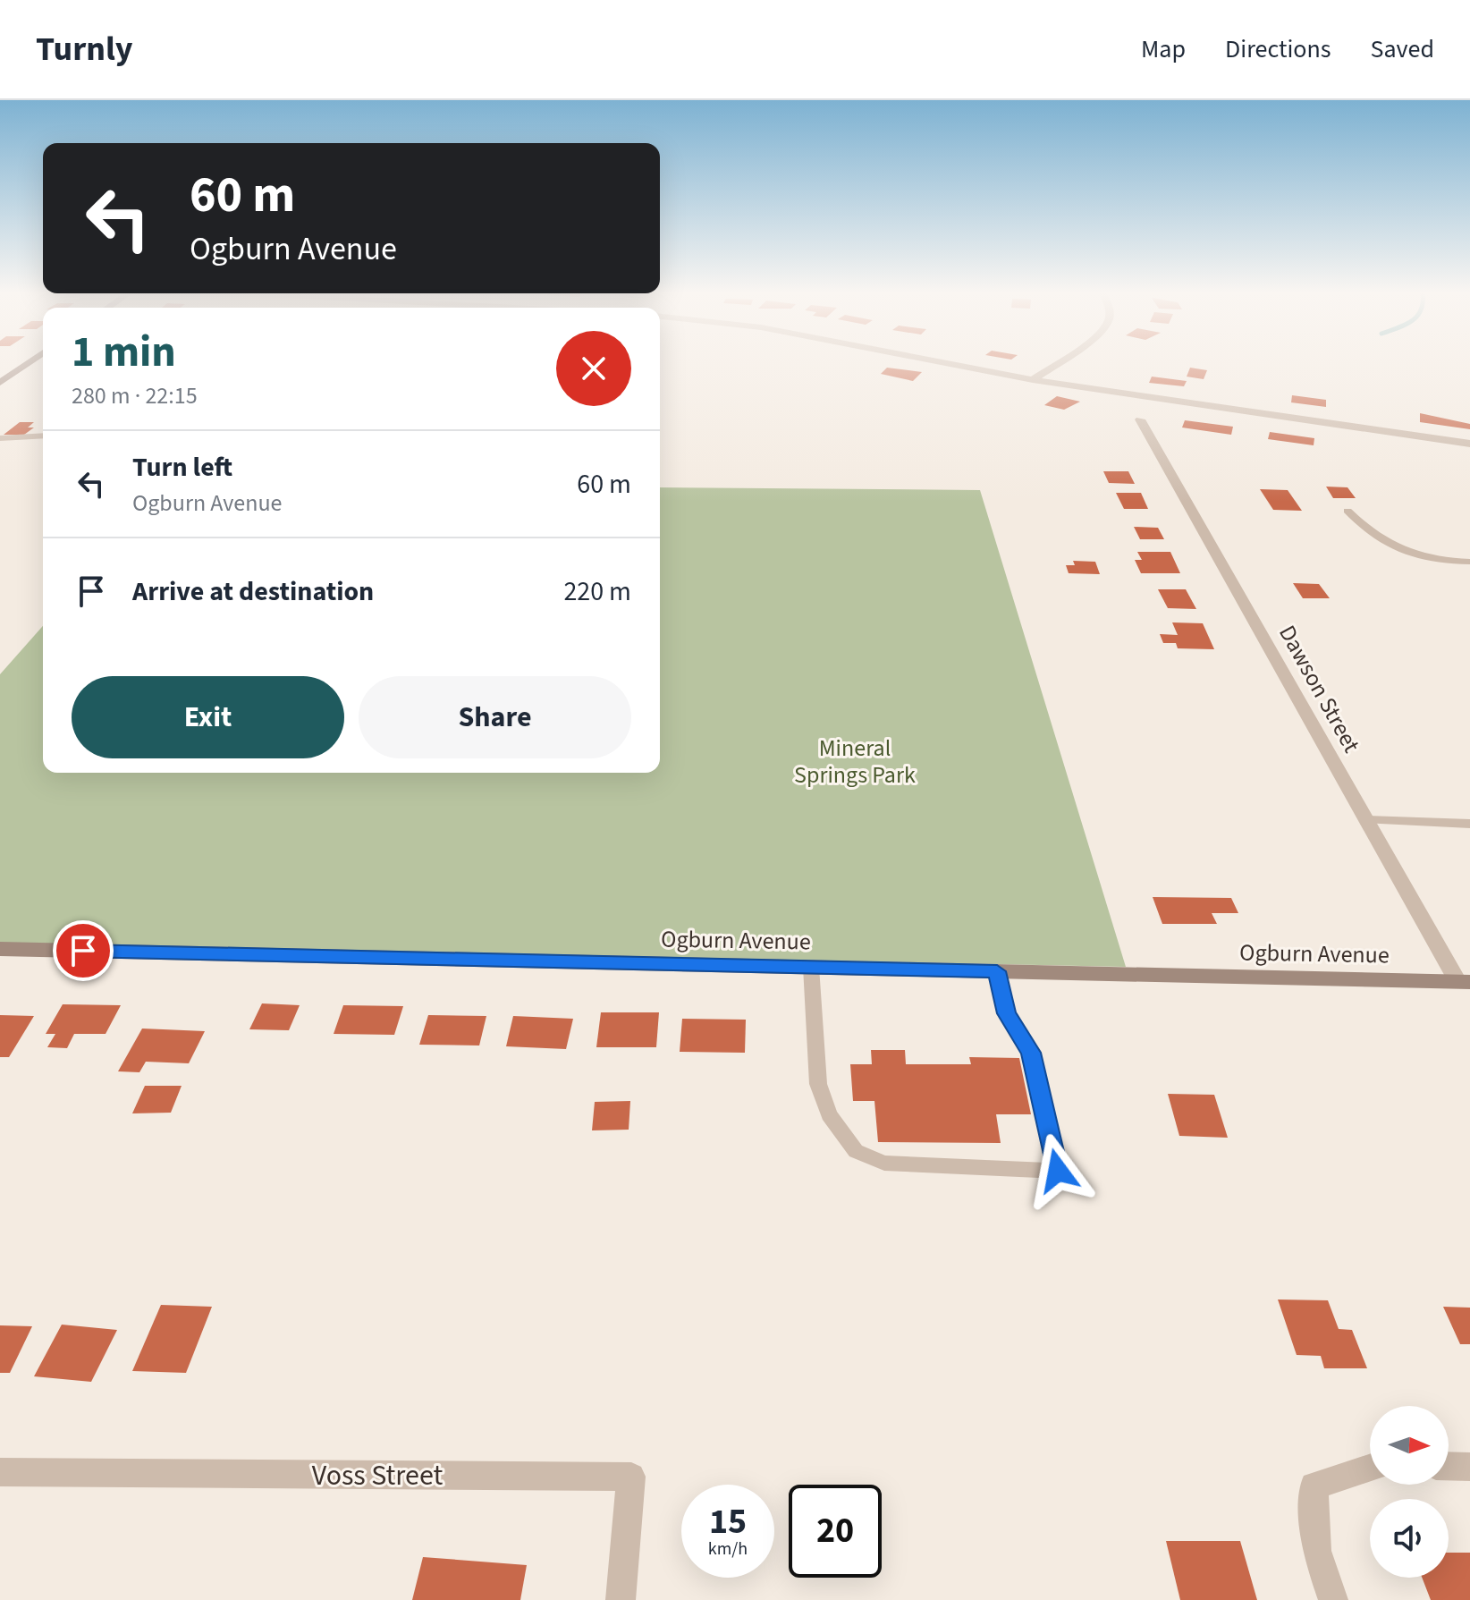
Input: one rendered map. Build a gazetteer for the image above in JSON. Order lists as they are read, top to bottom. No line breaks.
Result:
{"streets":{"street":["Dawson Street","Ogburn Avenue","Voss Street"]},"crossings":[["Dawson Street","Ogburn Avenue"]],"parks":["Mineral Springs Park"],"north":"right","page":{"header":"Turnly","nav":["Map","Directions","Saved"],"turn":["60 m","Ogburn Avenue"],"heading":["1 min","280 m · 22:15"],"list":[{"name":"Turn left","note":"Ogburn Avenue","value":"60 m"},{"name":"Arrive at destination","value":"220 m"}],"buttons":["Exit","Share"],"speed":"15 km/h","limit":"20"}}
